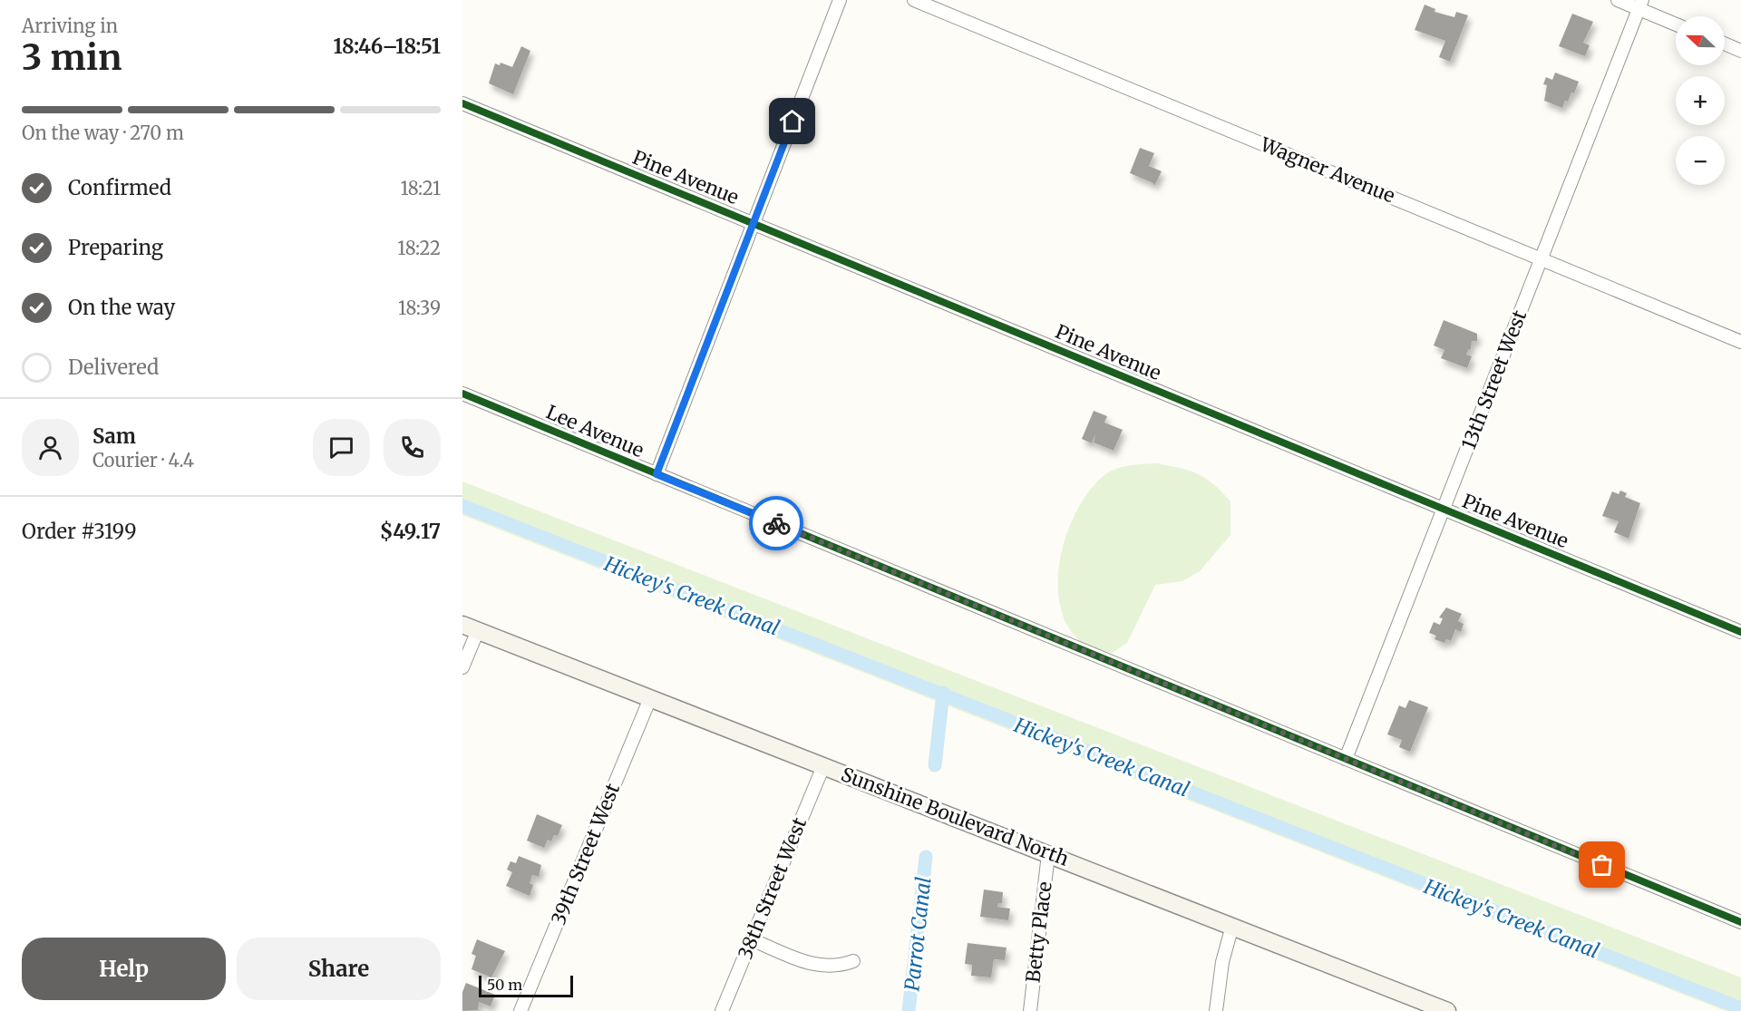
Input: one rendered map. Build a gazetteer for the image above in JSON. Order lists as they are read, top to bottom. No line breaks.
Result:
{"streets":{"street":["Wagner Avenue","Pine Avenue","13th Street West","Lee Avenue","Sunshine Boulevard North","39th Street West","38th Street West","Betty Place"]},"crossings":[["Wagner Avenue","13th Street West"],["Pine Avenue","13th Street West"],["13th Street West","Lee Avenue"],["Sunshine Boulevard North","39th Street West"],["Sunshine Boulevard North","38th Street West"],["Sunshine Boulevard North","Betty Place"]],"water":["Hickey's Creek Canal","Parrot Canal"],"scale_bar":"50 m","north":"left","page":{"heading":["3 min","Arriving in","18:46–18:51"],"panel":["Sam","Courier · 4.4","Order #3199","$49.17"],"map_buttons":["+","−"],"bar":"On the way · 270 m","list":[["Confirmed","18:21"],["Preparing","18:22"],["On the way","18:39"],"Delivered"],"buttons":["Help","Share"],"scale":"50 m"}}
